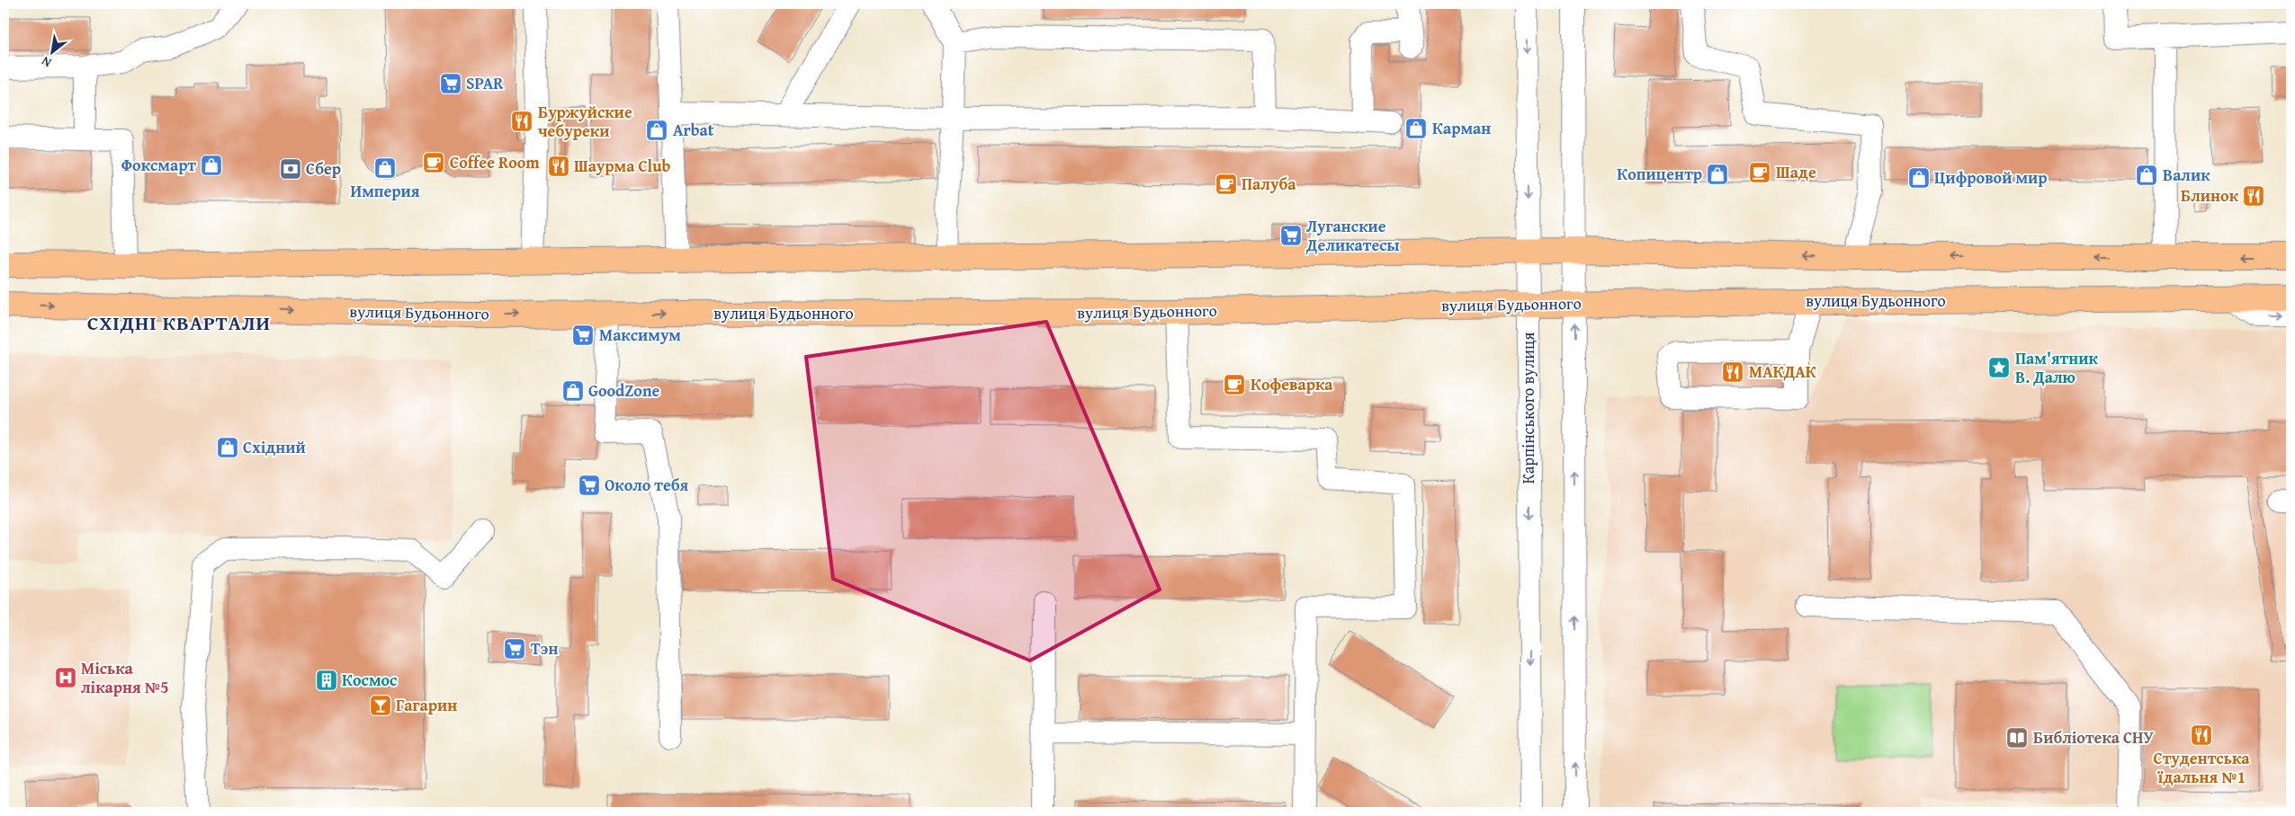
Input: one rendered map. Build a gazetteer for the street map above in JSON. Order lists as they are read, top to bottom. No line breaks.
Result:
{"streets":{"main road":["вулиця Будьонного"],"street":["Карпінського вулиця"]},"crossings":[["вулиця Будьонного","Карпінського вулиця"]],"districts":["СХІДНІ КВАРТАЛИ"],"places":{"supermarket":["SPAR","Луганские Деликатесы","Максимум","Около тебя","Тэн"],"restaurant":["Буржуйские чебуреки","Шаурма Club","Блинок","МАКДАК","Студентська їдальня №1"],"shop":["Карман","Arbat","Фоксмарт","Империя","Копицентр","Валик","Цифровой мир","GoodZone","Східний"],"cafe":["Coffee Room","Шаде","Палуба","Кофеварка"],"bank":["Сбер"],"place":["Пам'ятник В. Далю"],"hospital":["Міська лікарня №5"],"building":["Космос"],"bar":["Гагарин"],"library":["Библіотека СНУ"]},"north":"bottom left"}
